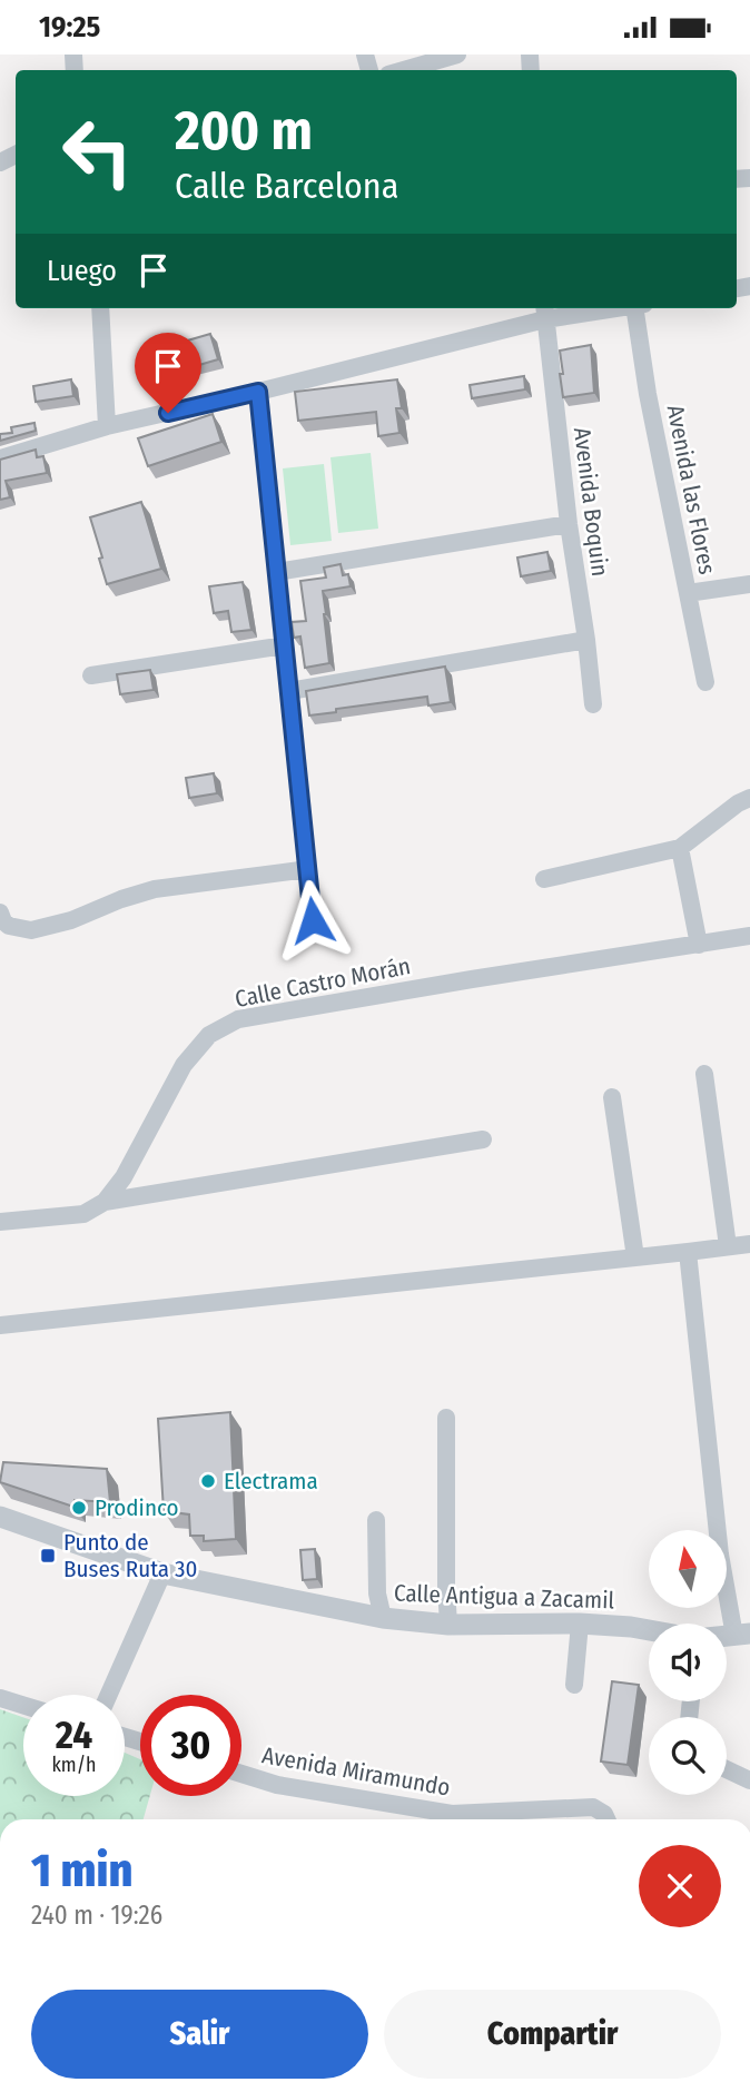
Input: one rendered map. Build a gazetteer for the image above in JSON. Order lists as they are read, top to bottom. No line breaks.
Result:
{"streets":{"street":["Avenida las Flores","Avenida Boquin","Calle Castro Morán","Calle Antigua a Zacamil","Avenida Miramundo"]},"places":{"other":["Electrama","Prodinco"],"transit":["Punto de Buses Ruta 30"]},"north":"top","page":{"status":"19:25","turn":["200 m","Calle Barcelona"],"then":"Luego","speed":"24 km/h","limit":"30","heading":["1 min","240 m · 19:26"],"buttons":["Salir","Compartir"]}}
